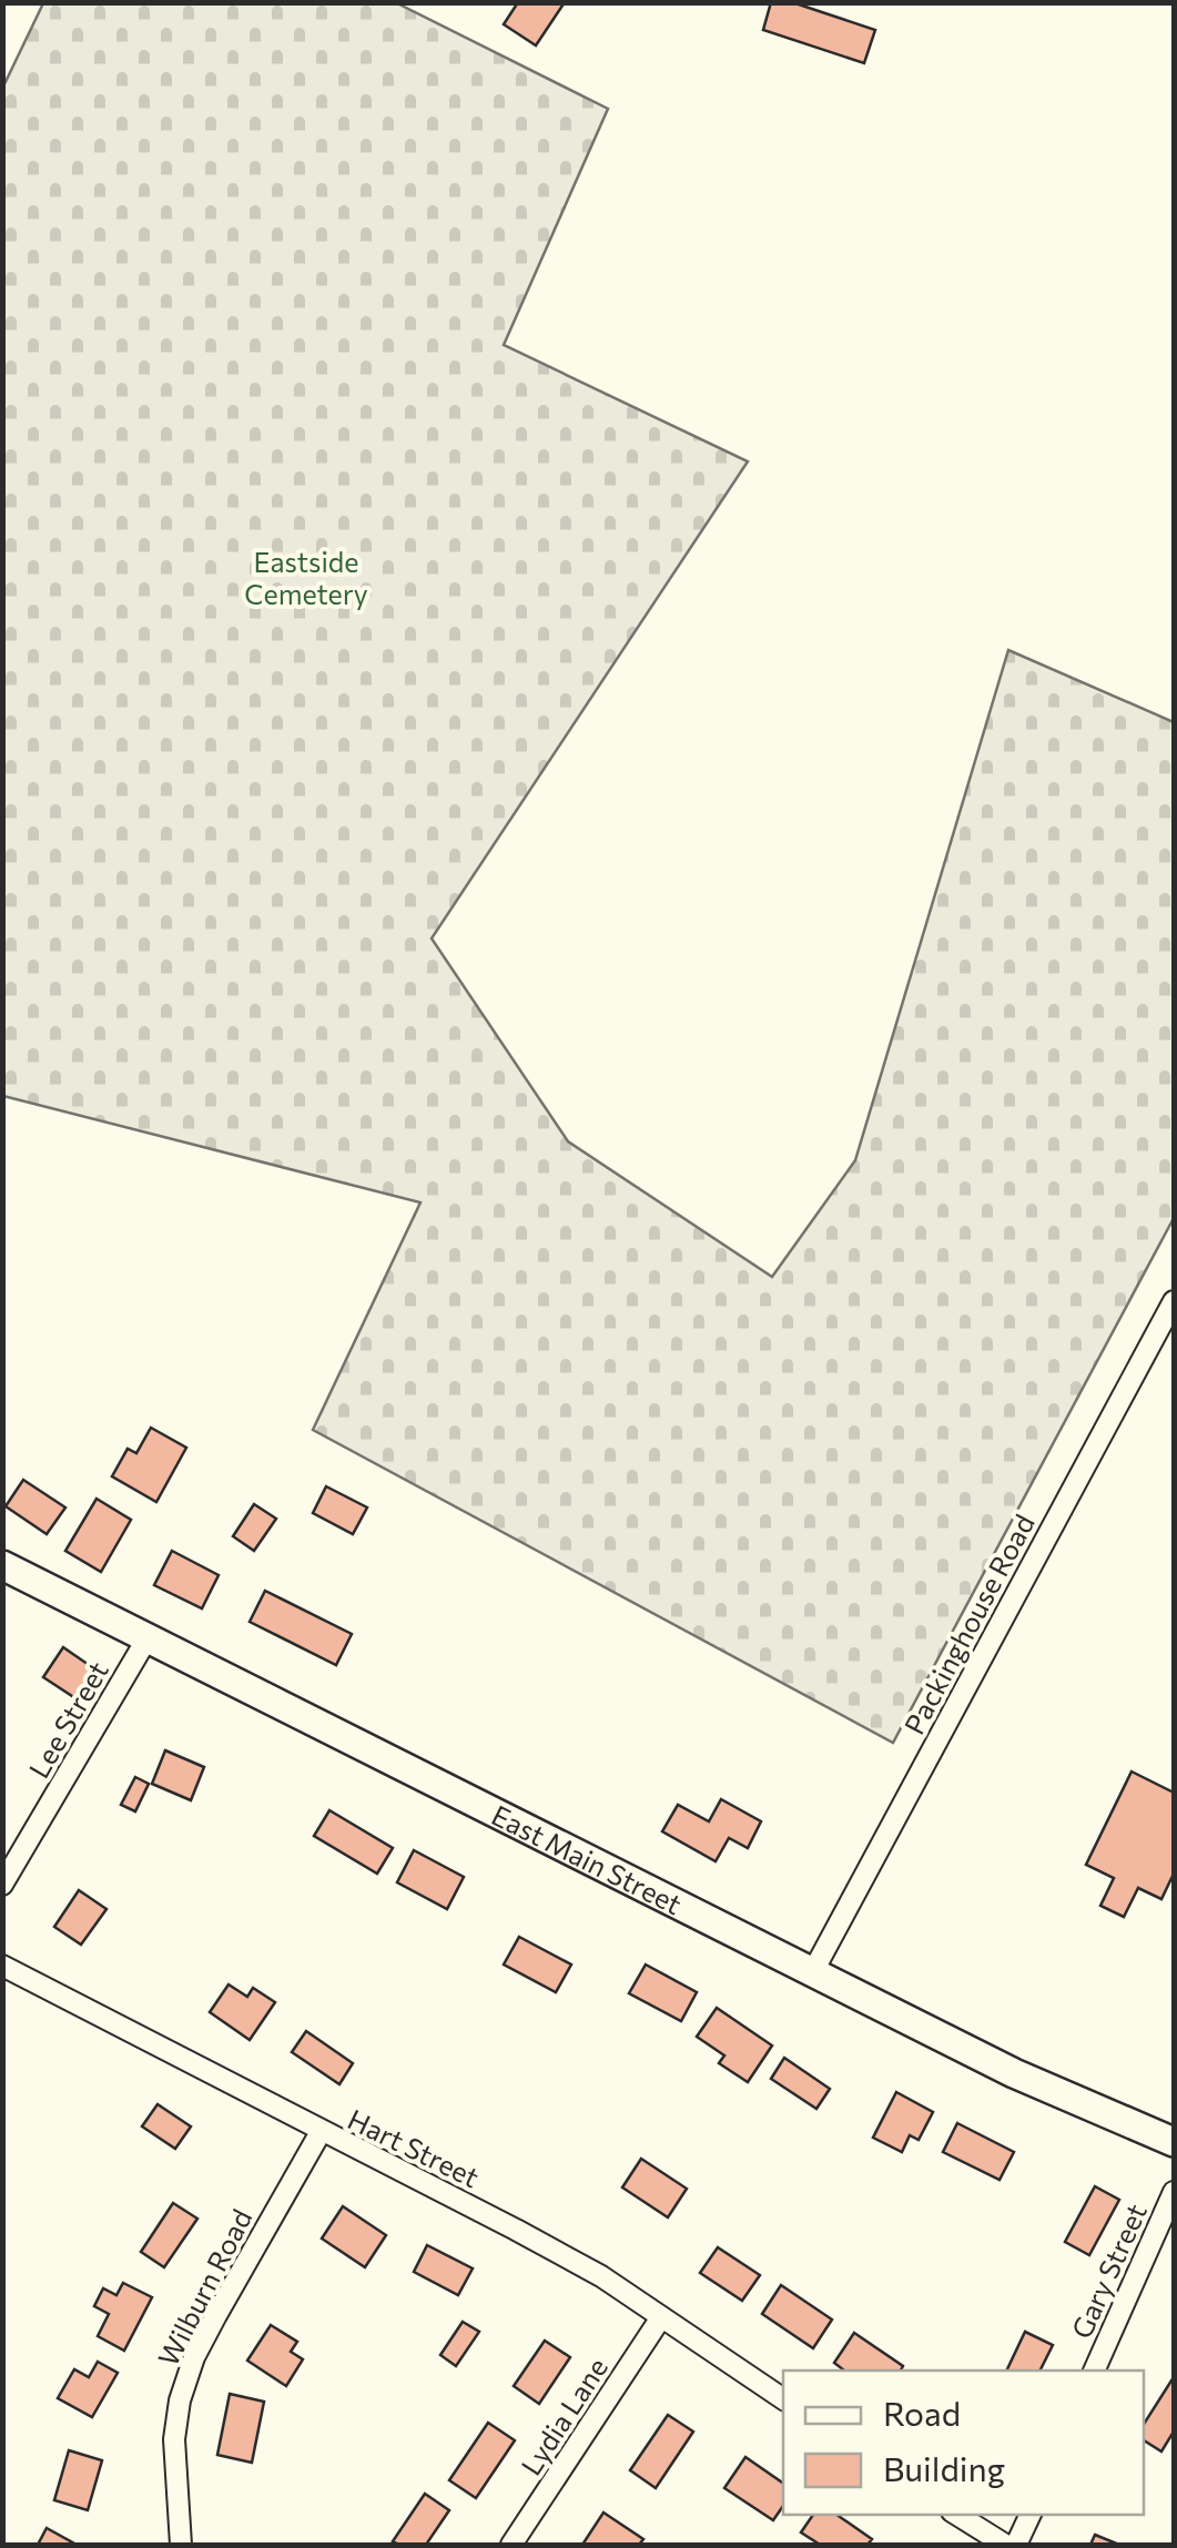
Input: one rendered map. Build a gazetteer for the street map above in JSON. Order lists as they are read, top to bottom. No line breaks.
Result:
{"streets":{"main road":["East Main Street"],"street":["Packinghouse Road","Lee Street","Hart Street","Gary Street","Wilburn Road","Lydia Lane"]},"crossings":[["Packinghouse Road","East Main Street"],["Lee Street","East Main Street"],["Hart Street","Wilburn Road"],["Hart Street","Lydia Lane"]],"parks":["Eastside Cemetery"],"legend":["Road","Building"]}
